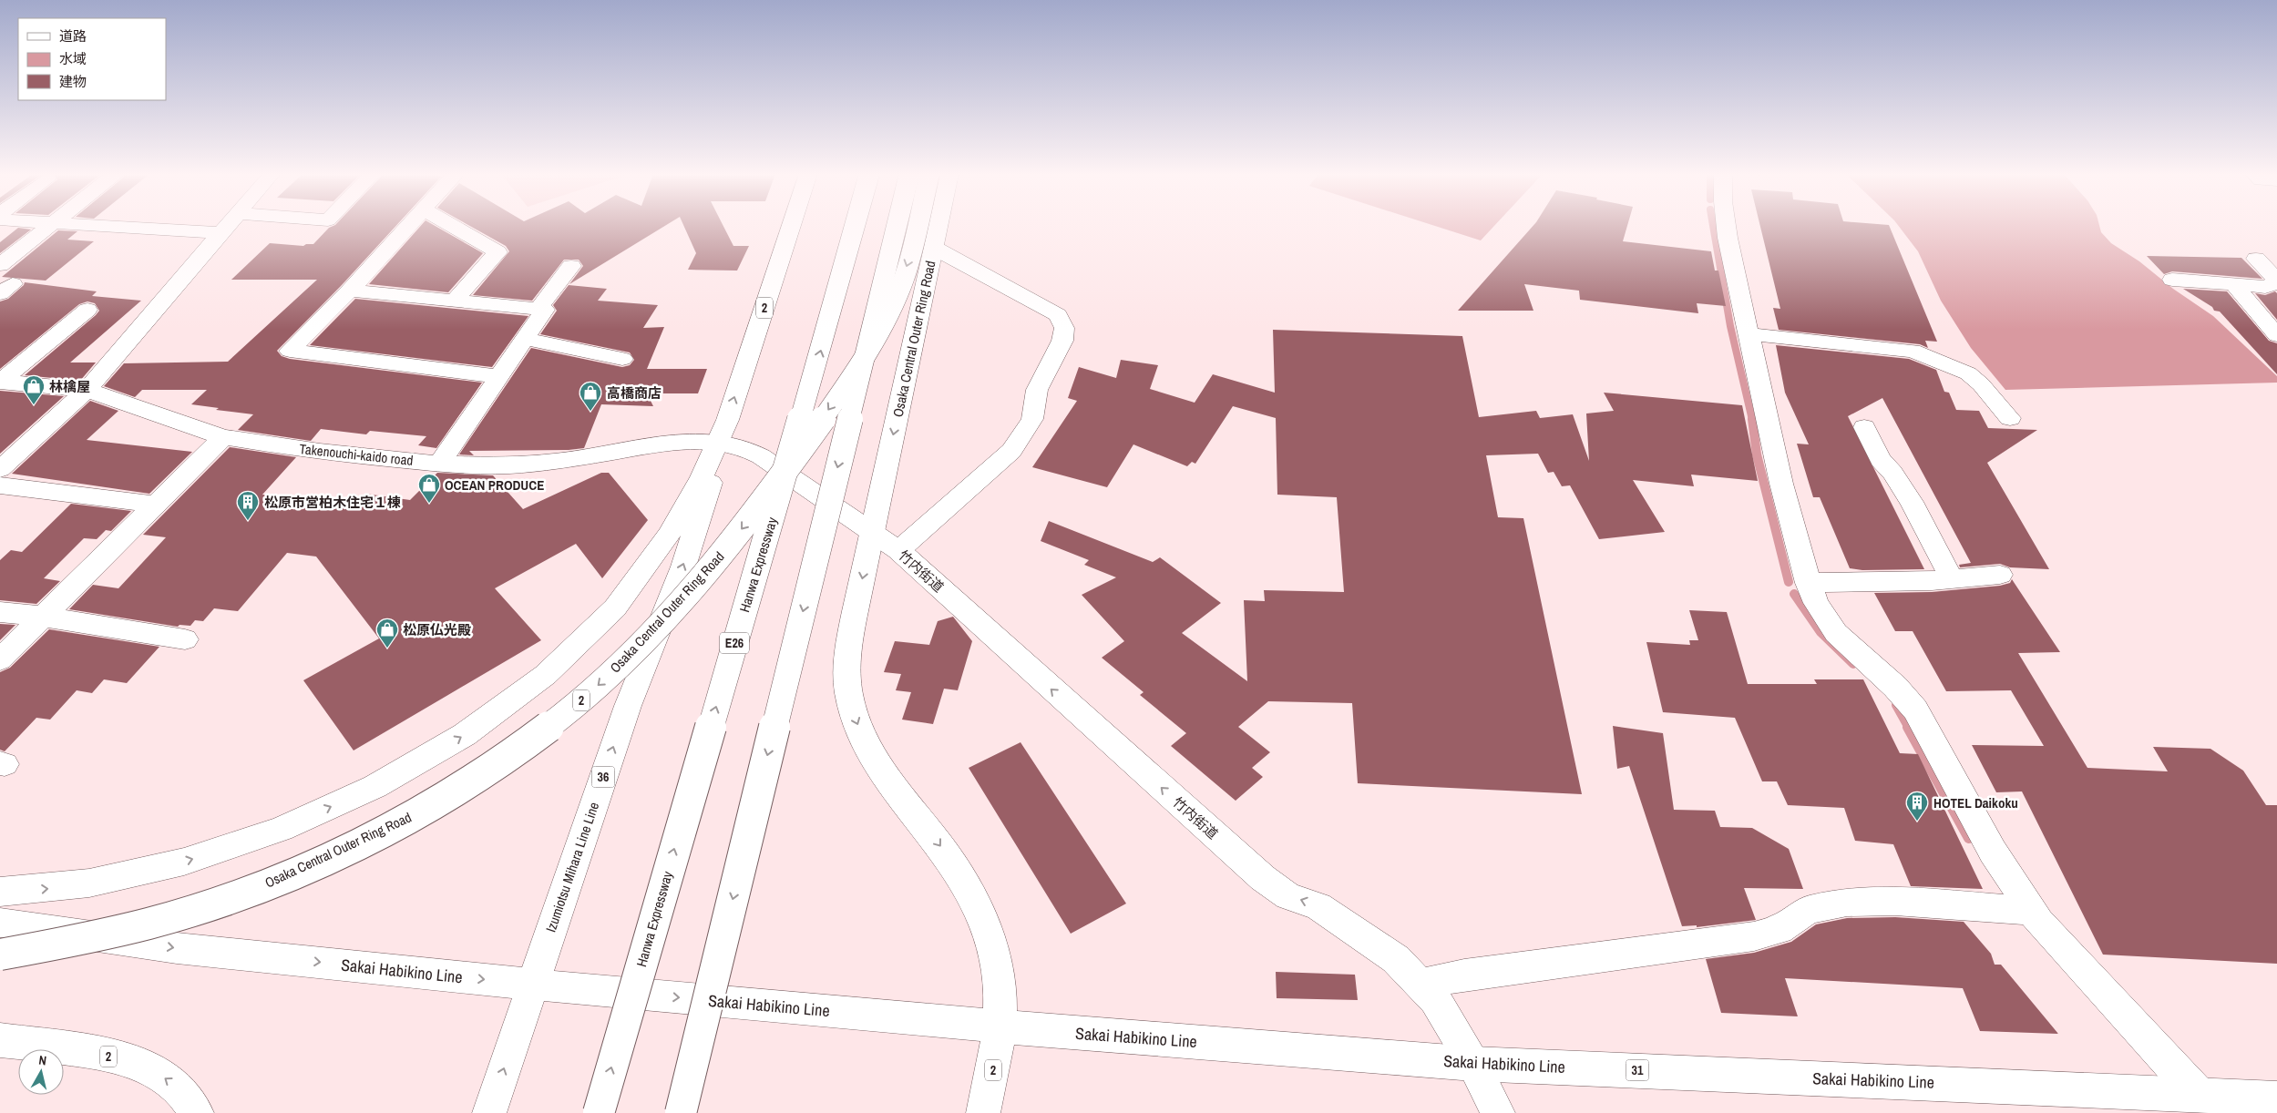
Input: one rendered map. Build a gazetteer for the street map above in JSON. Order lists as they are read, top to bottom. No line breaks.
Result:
{"streets":{"main road":["2","Osaka Central Outer Ring Road","Takenouchi-kaido road","Hanwa Expressway","竹内街道","E26","36","Izumiotsu Mihara Line Line","Sakai Habikino Line","31"]},"crossings":[["2","Takenouchi-kaido road"],["2","竹内街道"],["2","Izumiotsu Mihara Line Line"],["Osaka Central Outer Ring Road","竹内街道"],["Osaka Central Outer Ring Road","Sakai Habikino Line"],["Takenouchi-kaido road","竹内街道"],["Takenouchi-kaido road","Izumiotsu Mihara Line Line"],["竹内街道","Izumiotsu Mihara Line Line"],["竹内街道","Sakai Habikino Line"],["Izumiotsu Mihara Line Line","Sakai Habikino Line"]],"one_way":["竹内街道","Sakai Habikino Line"],"places":{"shop":["林檎屋","高橋商店","OCEAN PRODUCE","松原仏光殿"],"building":["松原市営柏木住宅１棟","HOTEL Daikoku"]},"legend":["道路","水域","建物"],"north":"top"}
